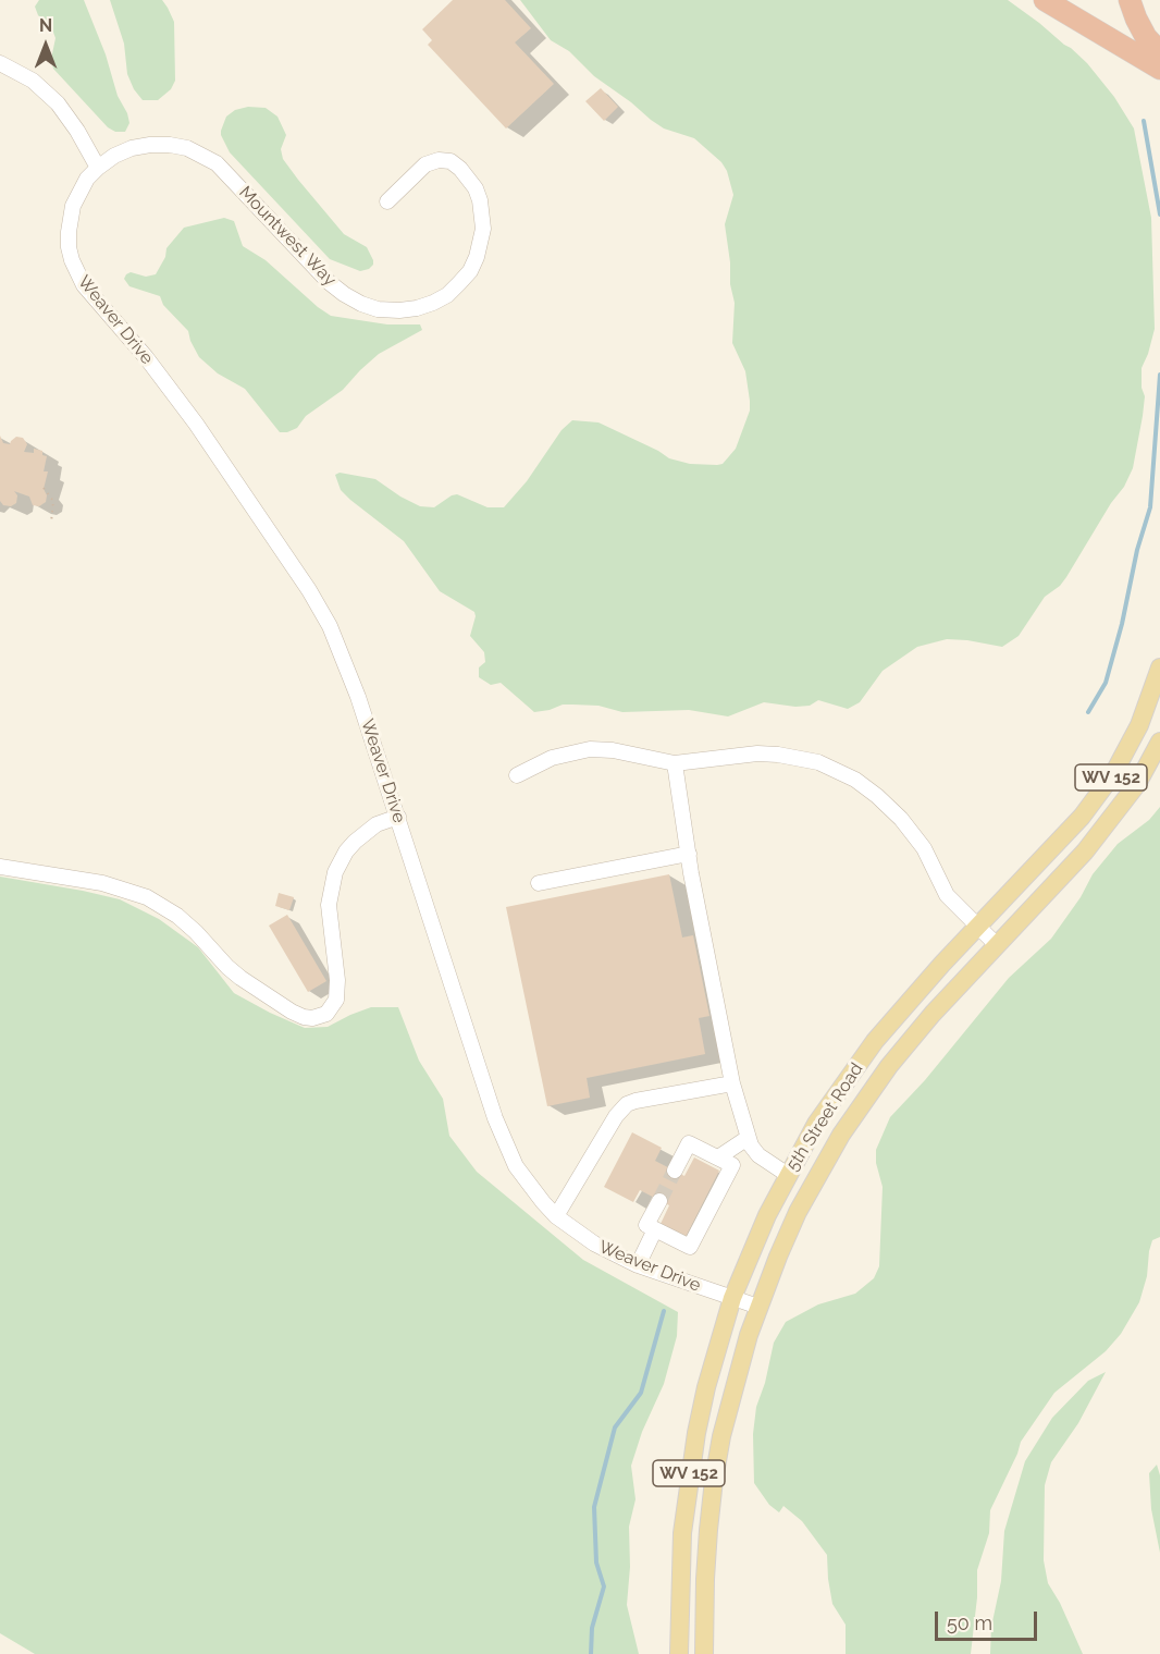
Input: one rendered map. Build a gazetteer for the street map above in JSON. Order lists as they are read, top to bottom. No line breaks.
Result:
{"streets":{"main road":["WV 152","5th Street Road"],"street":["Mountwest Way","Weaver Drive"]},"crossings":[["Mountwest Way","Weaver Drive"],["Weaver Drive","5th Street Road"]],"scale_bar":"50 m","north":"top"}
